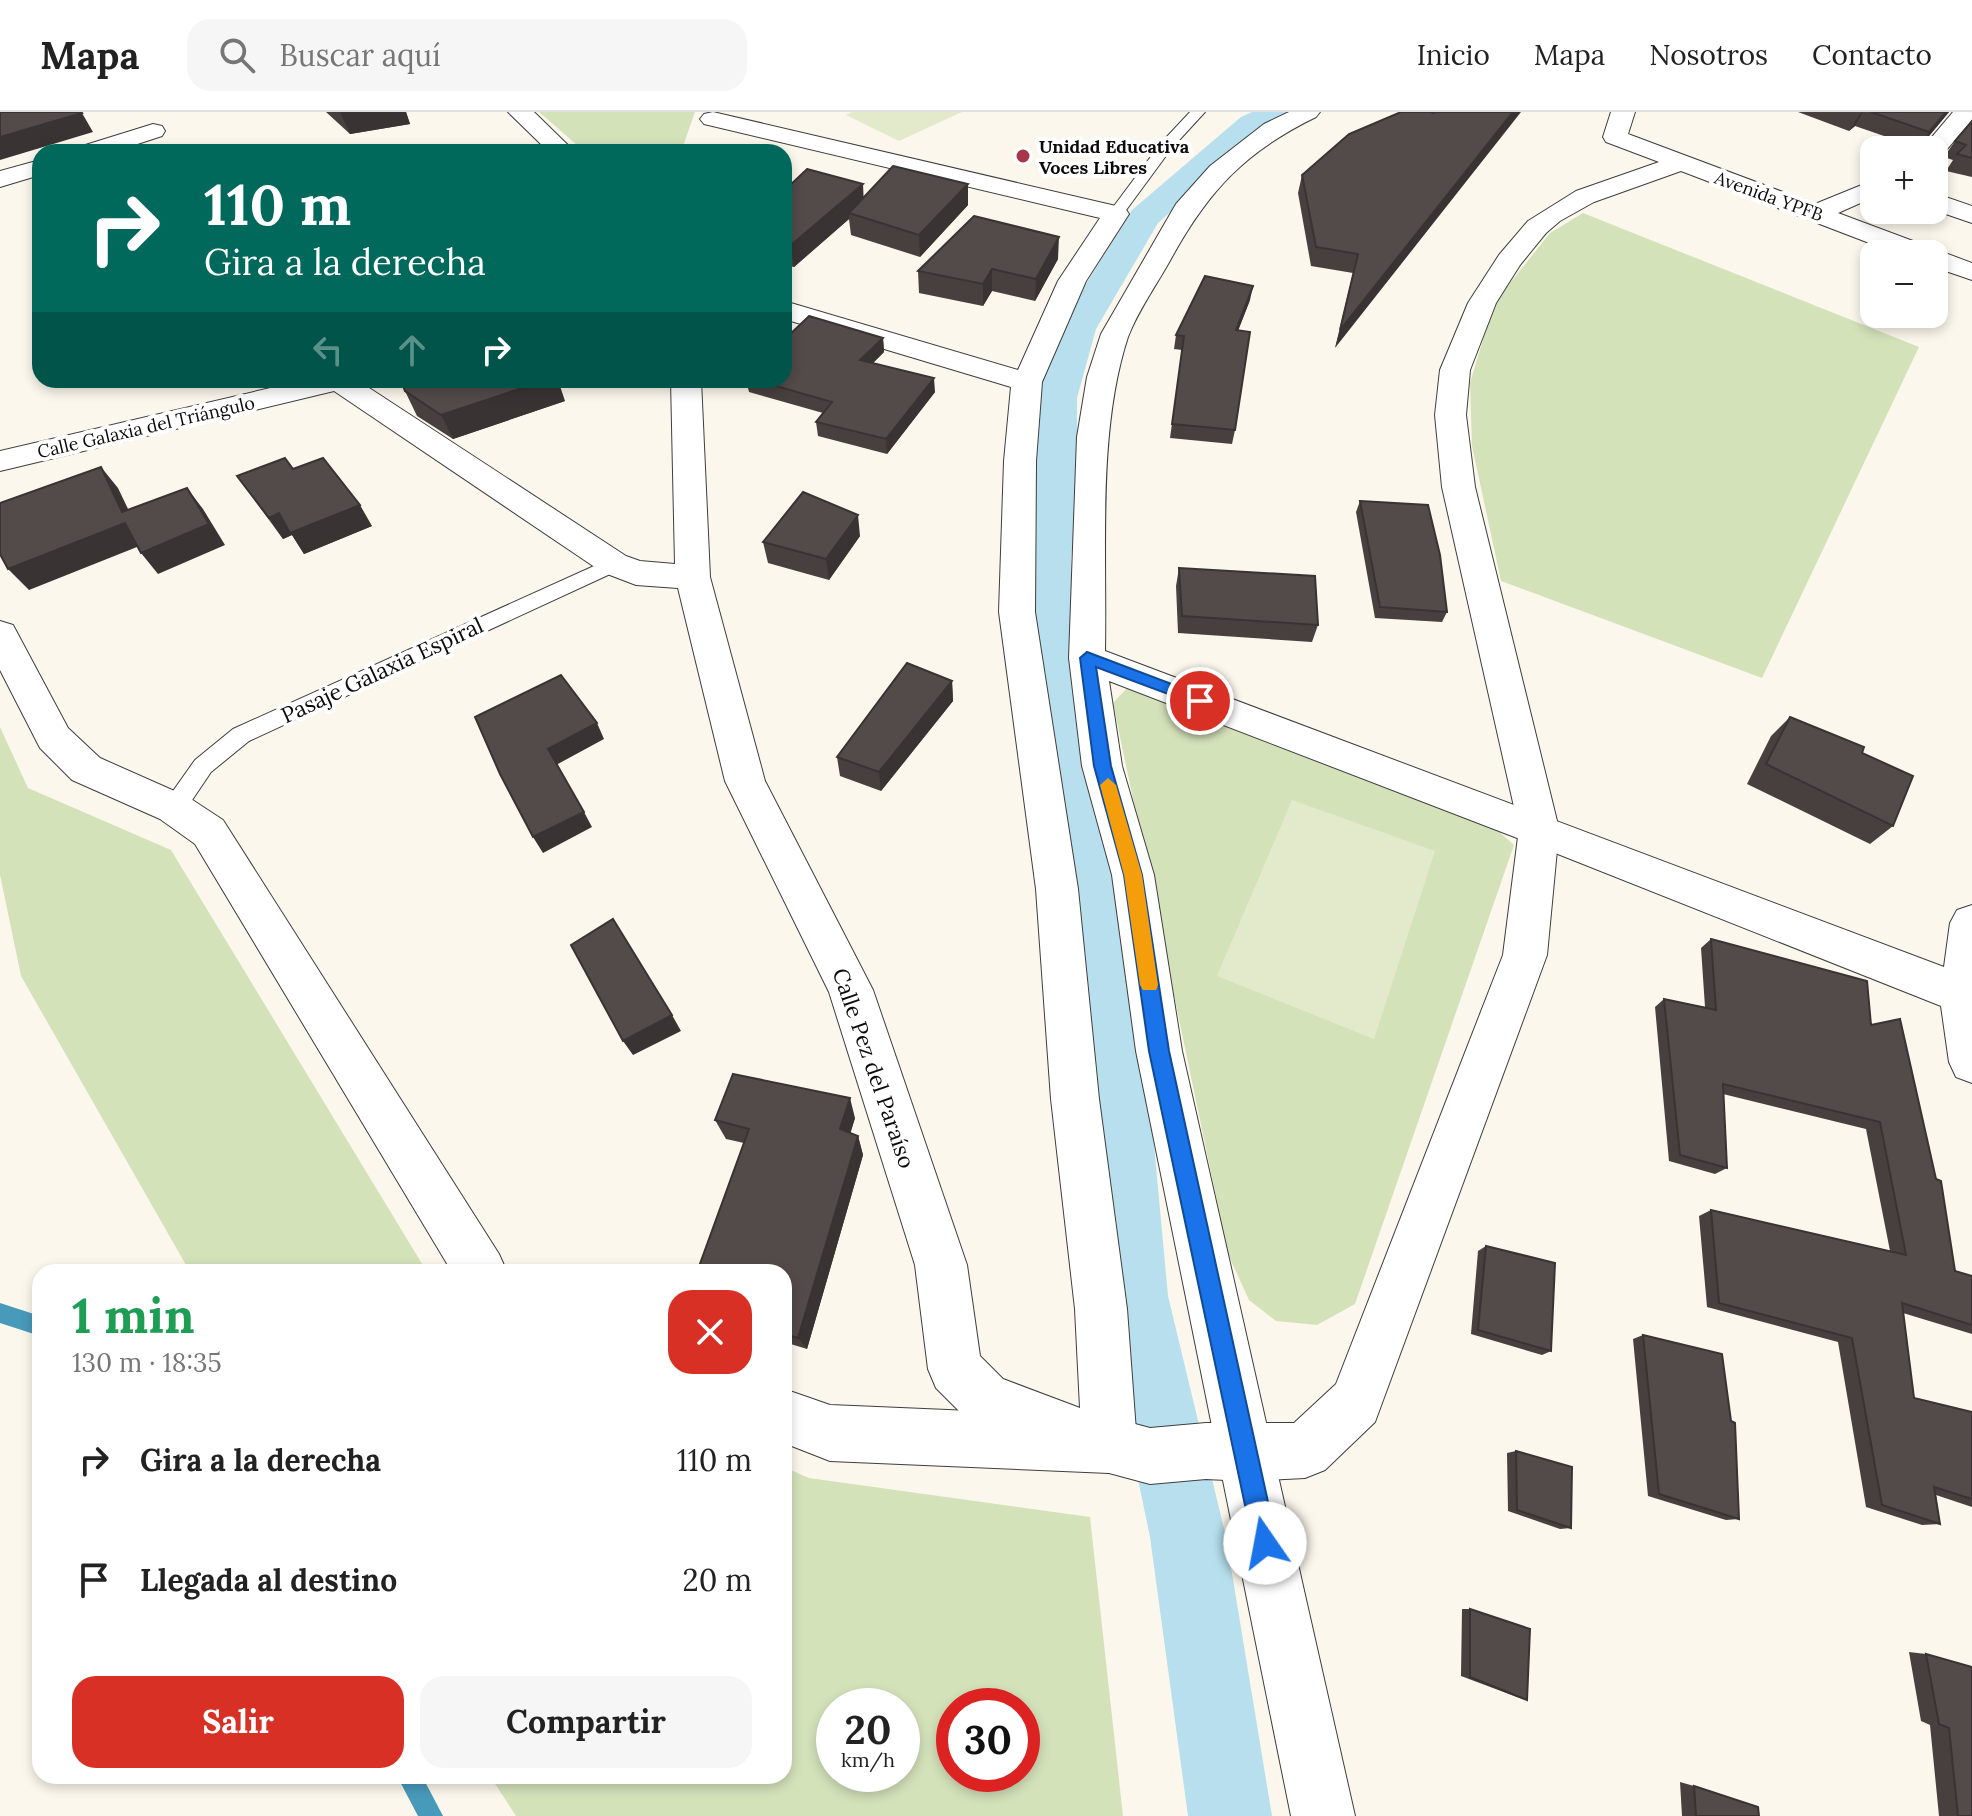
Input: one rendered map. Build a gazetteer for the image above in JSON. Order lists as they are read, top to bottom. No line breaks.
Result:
{"streets":{"street":["Avenida YPFB","Calle Galaxia del Triángulo","Calle Pez del Paraíso"],"lane":["Pasaje Galaxia Espiral"]},"crossings":[["Avenida YPFB","Calle Pez del Paraíso"]],"places":["Unidad Educativa Voces Libres"],"page":{"header":"Mapa","search":"Buscar aquí","nav":["Inicio","Mapa","Nosotros","Contacto"],"map_buttons":["+","−"],"turn":["110 m","Gira a la derecha"],"heading":["1 min","130 m · 18:35"],"list":[{"name":"Gira a la derecha","value":"110 m"},{"name":"Llegada al destino","value":"20 m"}],"buttons":["Salir","Compartir"],"speed":"20 km/h","limit":"30"}}
